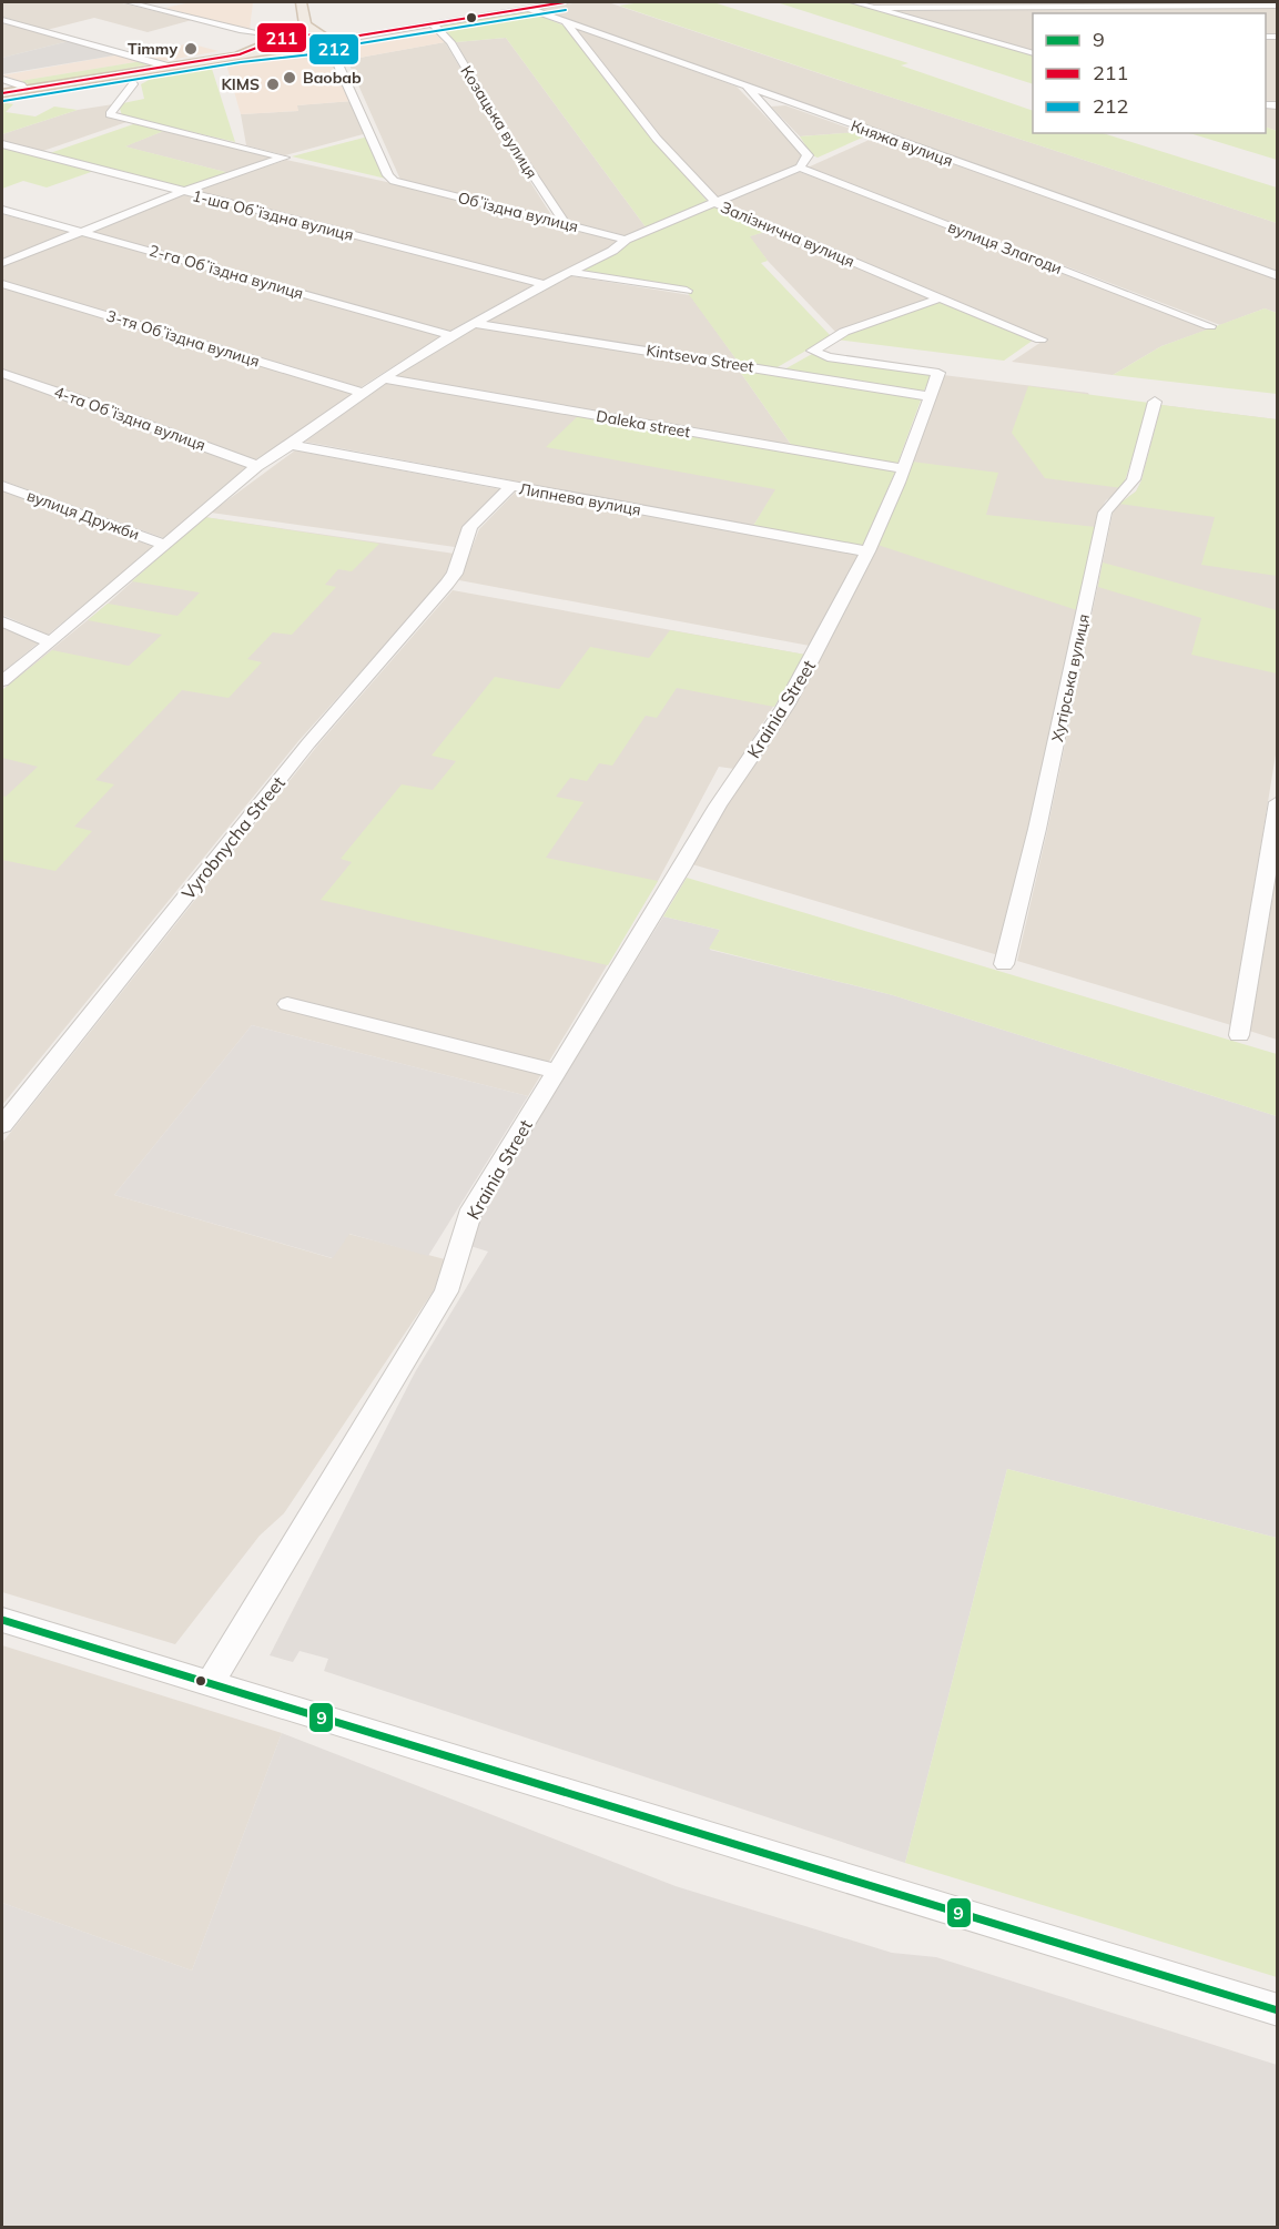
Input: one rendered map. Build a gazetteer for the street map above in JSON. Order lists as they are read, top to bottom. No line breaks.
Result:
{"streets":{"street":["Козацька вулиця","Княжа вулиця","Обʼїздна вулиця","1-ша Обʼїздна вулиця","Залізнична вулиця","вулиця Злагоди","2-га Обʼїздна вулиця","3-тя Обʼїздна вулиця","Kintseva Street","4-та Обʼїздна вулиця","Daleka street","Липнева вулиця","вулиця Дружби","Хутірська вулиця","Krainia Street","Vyrobnycha Street"]},"crossings":[["Козацька вулиця","Обʼїздна вулиця"],["Княжа вулиця","Залізнична вулиця"],["Залізнична вулиця","Krainia Street"],["Kintseva Street","Krainia Street"],["Daleka street","Krainia Street"],["Липнева вулиця","Krainia Street"],["Липнева вулиця","Vyrobnycha Street"]],"places":["Timmy","Baobab","KIMS"],"lines":["transit line 211","transit line 212","transit line 9"],"legend":["9","211","212"]}
